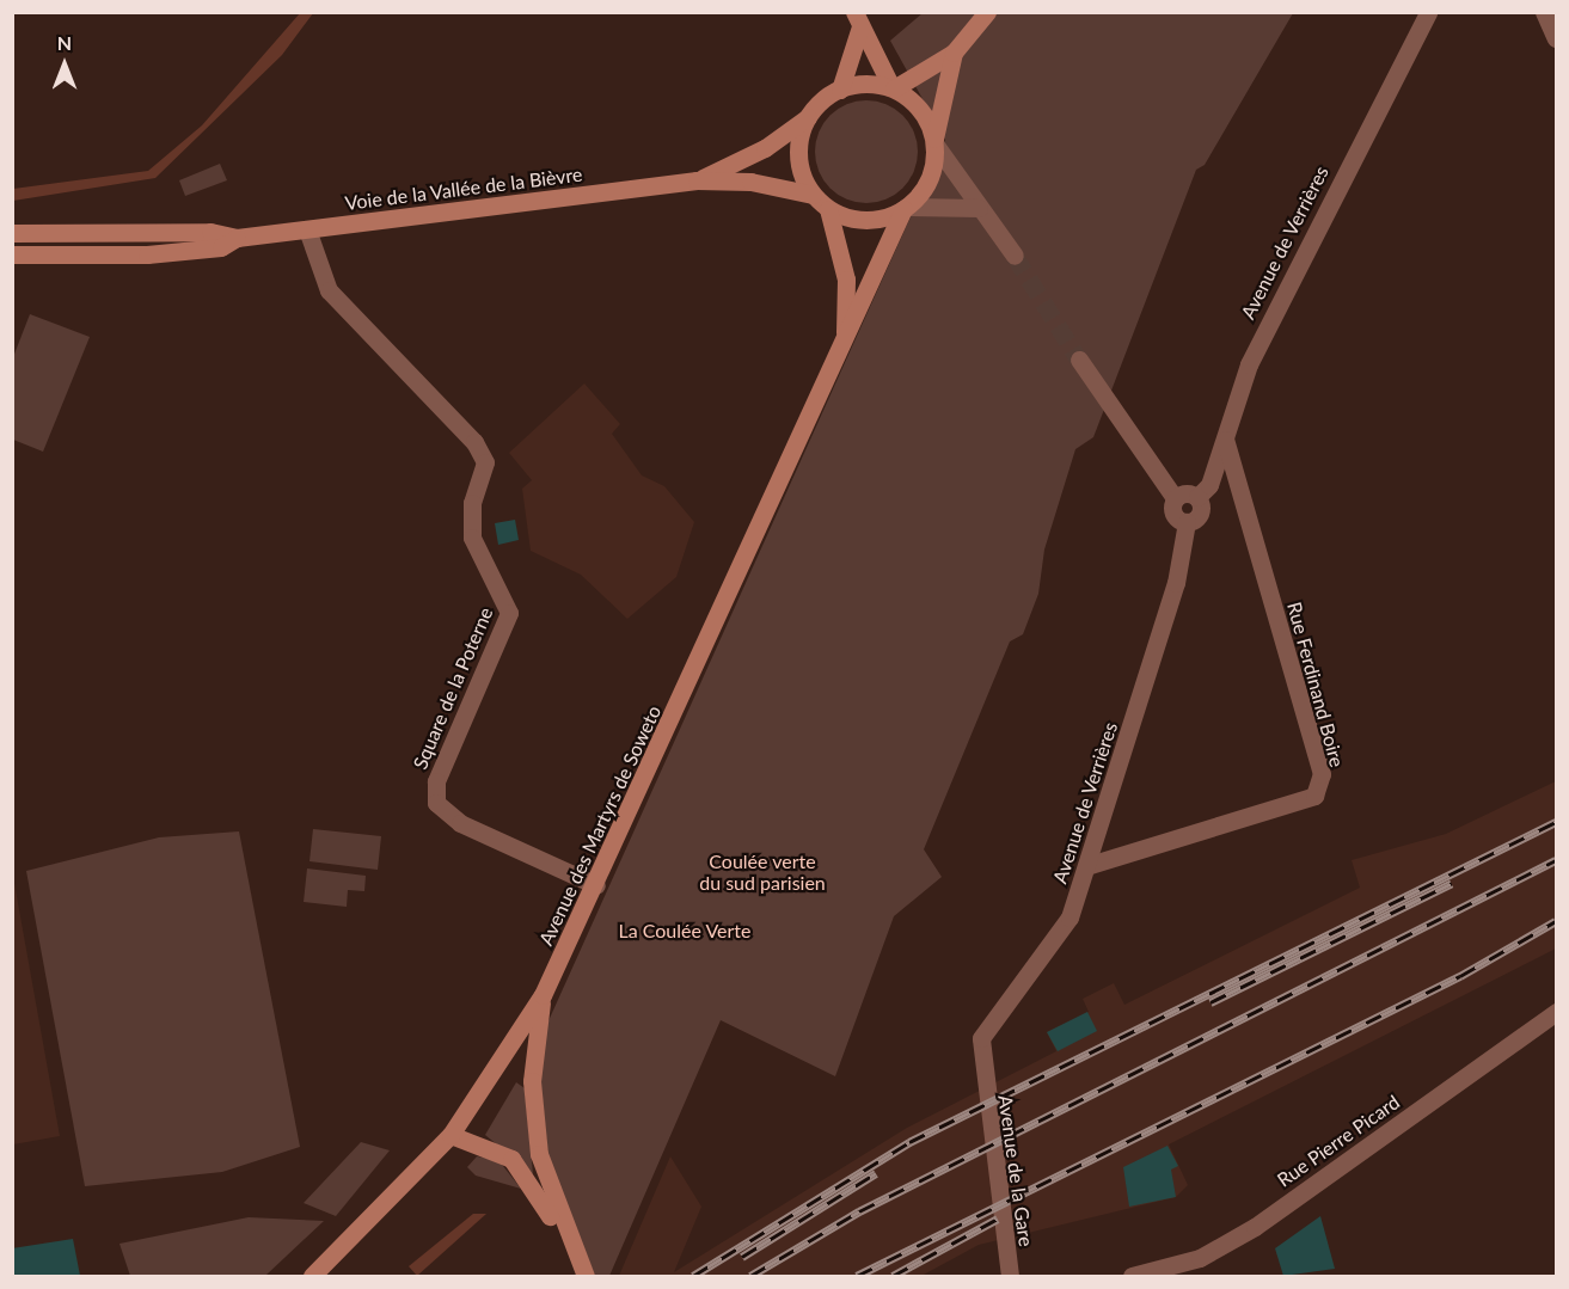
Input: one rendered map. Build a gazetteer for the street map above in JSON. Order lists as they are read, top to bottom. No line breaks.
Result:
{"streets":{"main road":["Voie de la Vallée de la Bièvre","Avenue des Martyrs de Soweto"],"street":["Avenue de Verrières","Rue Ferdinand Boire","Square de la Poterne","Rue Pierre Picard","Avenue de la Gare"]},"crossings":[["Voie de la Vallée de la Bièvre","Square de la Poterne"],["Voie de la Vallée de la Bièvre","Avenue des Martyrs de Soweto"],["Avenue de Verrières","Rue Ferdinand Boire"],["Avenue de Verrières","Avenue de la Gare"],["Square de la Poterne","Avenue des Martyrs de Soweto"]],"parks":["Coulée verte du sud parisien","La Coulée Verte"],"north":"top"}
